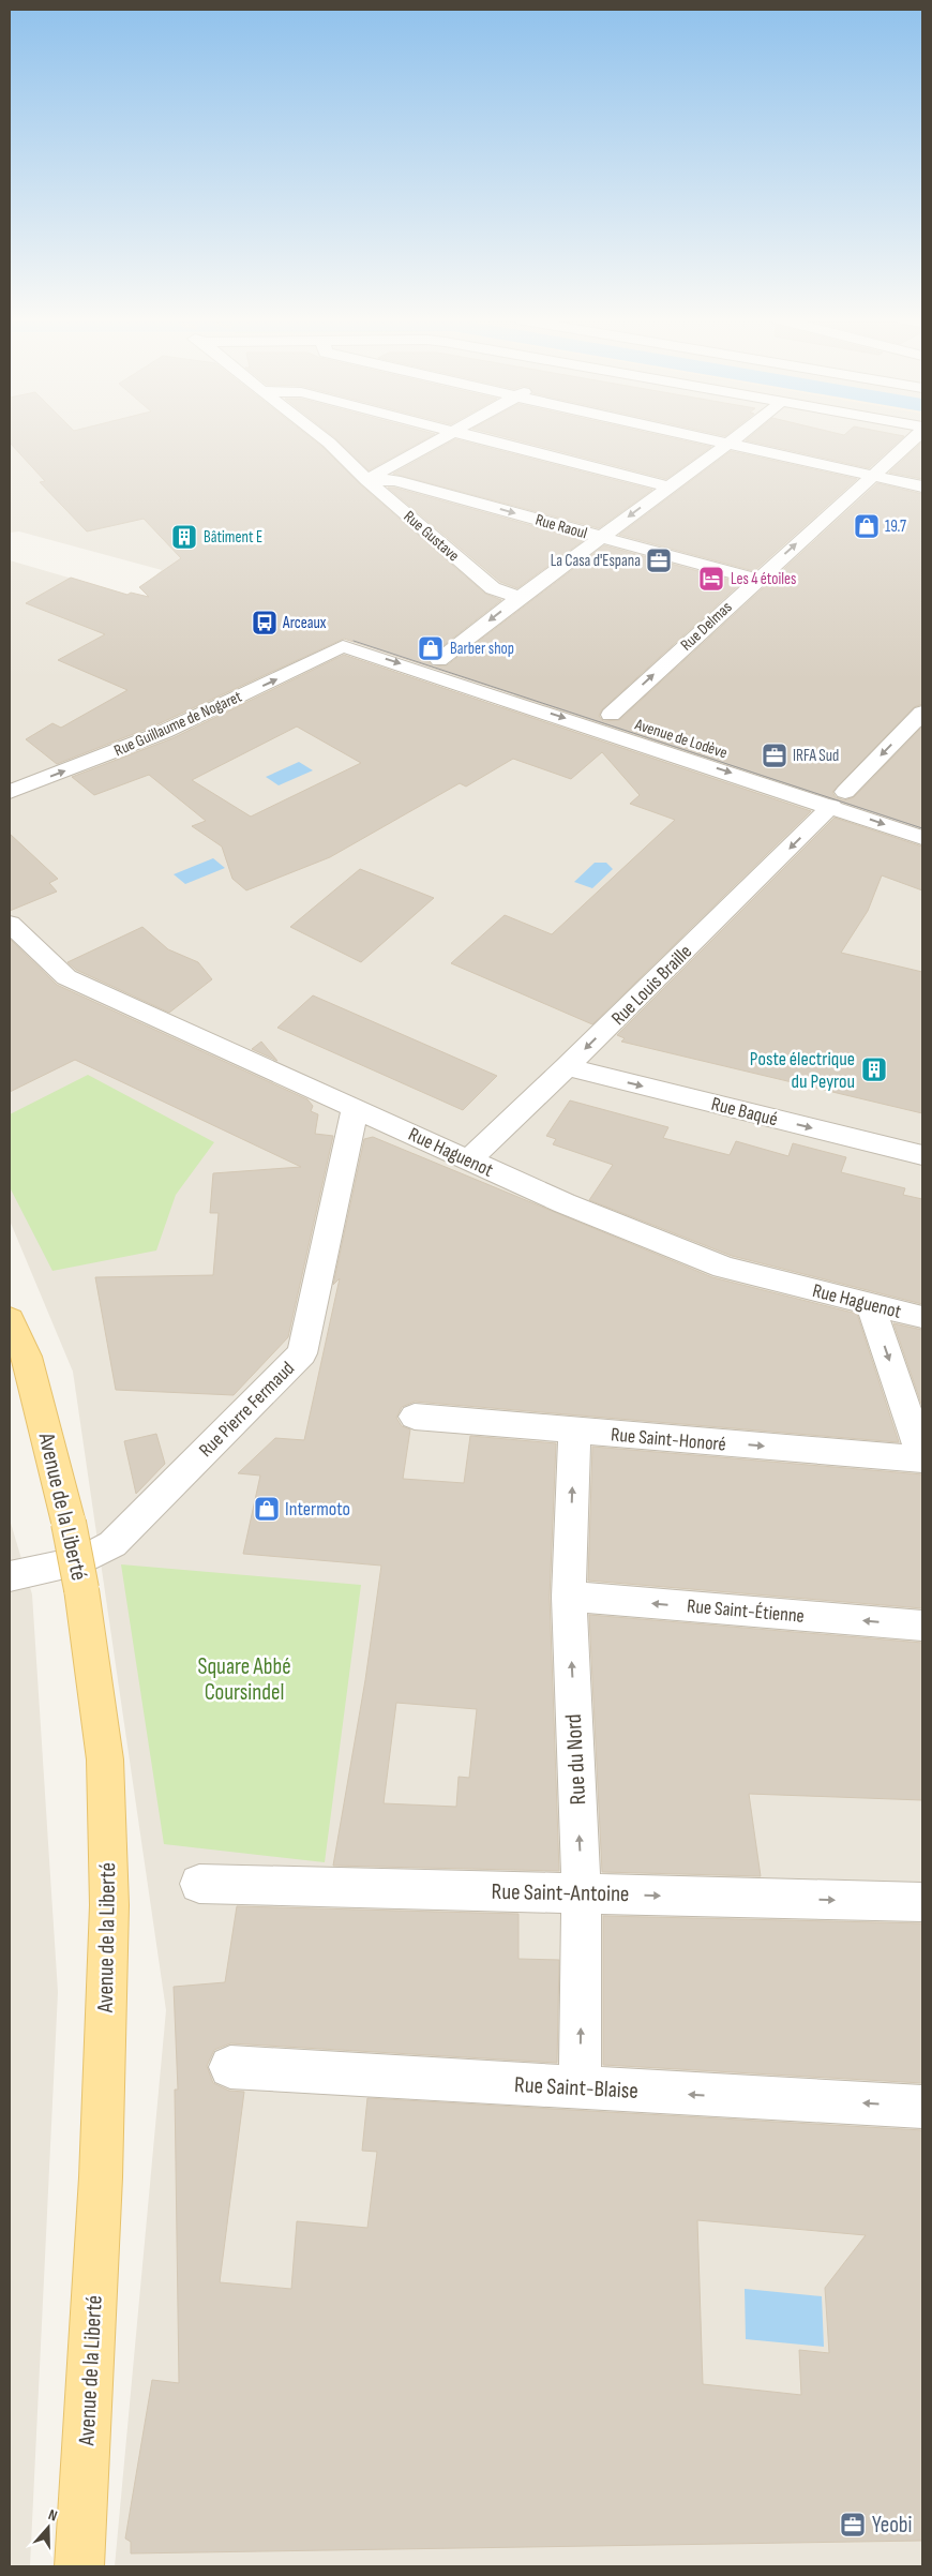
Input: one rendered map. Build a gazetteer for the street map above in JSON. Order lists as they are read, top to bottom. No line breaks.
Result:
{"streets":{"main road":["Avenue de la Liberté"],"street":["Rue Raoul","Rue Gustave","Rue Delmas","Rue Guillaume de Nogaret","Avenue de Lodève","Rue Louis Braille","Rue Baqué","Rue Haguenot","Rue Pierre Fermaud","Rue Saint-Honoré","Rue Saint-Étienne","Rue du Nord","Rue Saint-Antoine","Rue Saint-Blaise"]},"crossings":[["Rue Raoul","Rue Gustave"],["Rue Raoul","Rue Delmas"],["Rue Gustave","Avenue de Lodève"],["Rue Delmas","Avenue de Lodève"],["Rue Guillaume de Nogaret","Avenue de Lodève"],["Rue Guillaume de Nogaret","Rue Louis Braille"],["Avenue de Lodève","Rue Louis Braille"],["Rue Louis Braille","Rue Baqué"],["Rue Louis Braille","Rue Haguenot"],["Rue Haguenot","Rue Pierre Fermaud"],["Rue Saint-Honoré","Rue du Nord"],["Rue Saint-Étienne","Rue du Nord"],["Rue du Nord","Rue Saint-Antoine"],["Rue du Nord","Rue Saint-Blaise"]],"one_way":["Rue Guillaume de Nogaret","Rue Louis Braille","Rue Baqué","Rue Saint-Honoré","Rue Saint-Étienne","Rue du Nord","Rue Saint-Antoine","Rue Saint-Blaise"],"parks":["Square Abbé Coursindel"],"places":{"shop":["19.7","Barber shop","Intermoto"],"building":["Bâtiment E","Poste électrique du Peyrou"],"office":["La Casa d'Espana","IRFA Sud","Yeobi"],"hotel":["Les 4 étoiles"],"bus stop":["Arceaux"]},"north":"top"}
